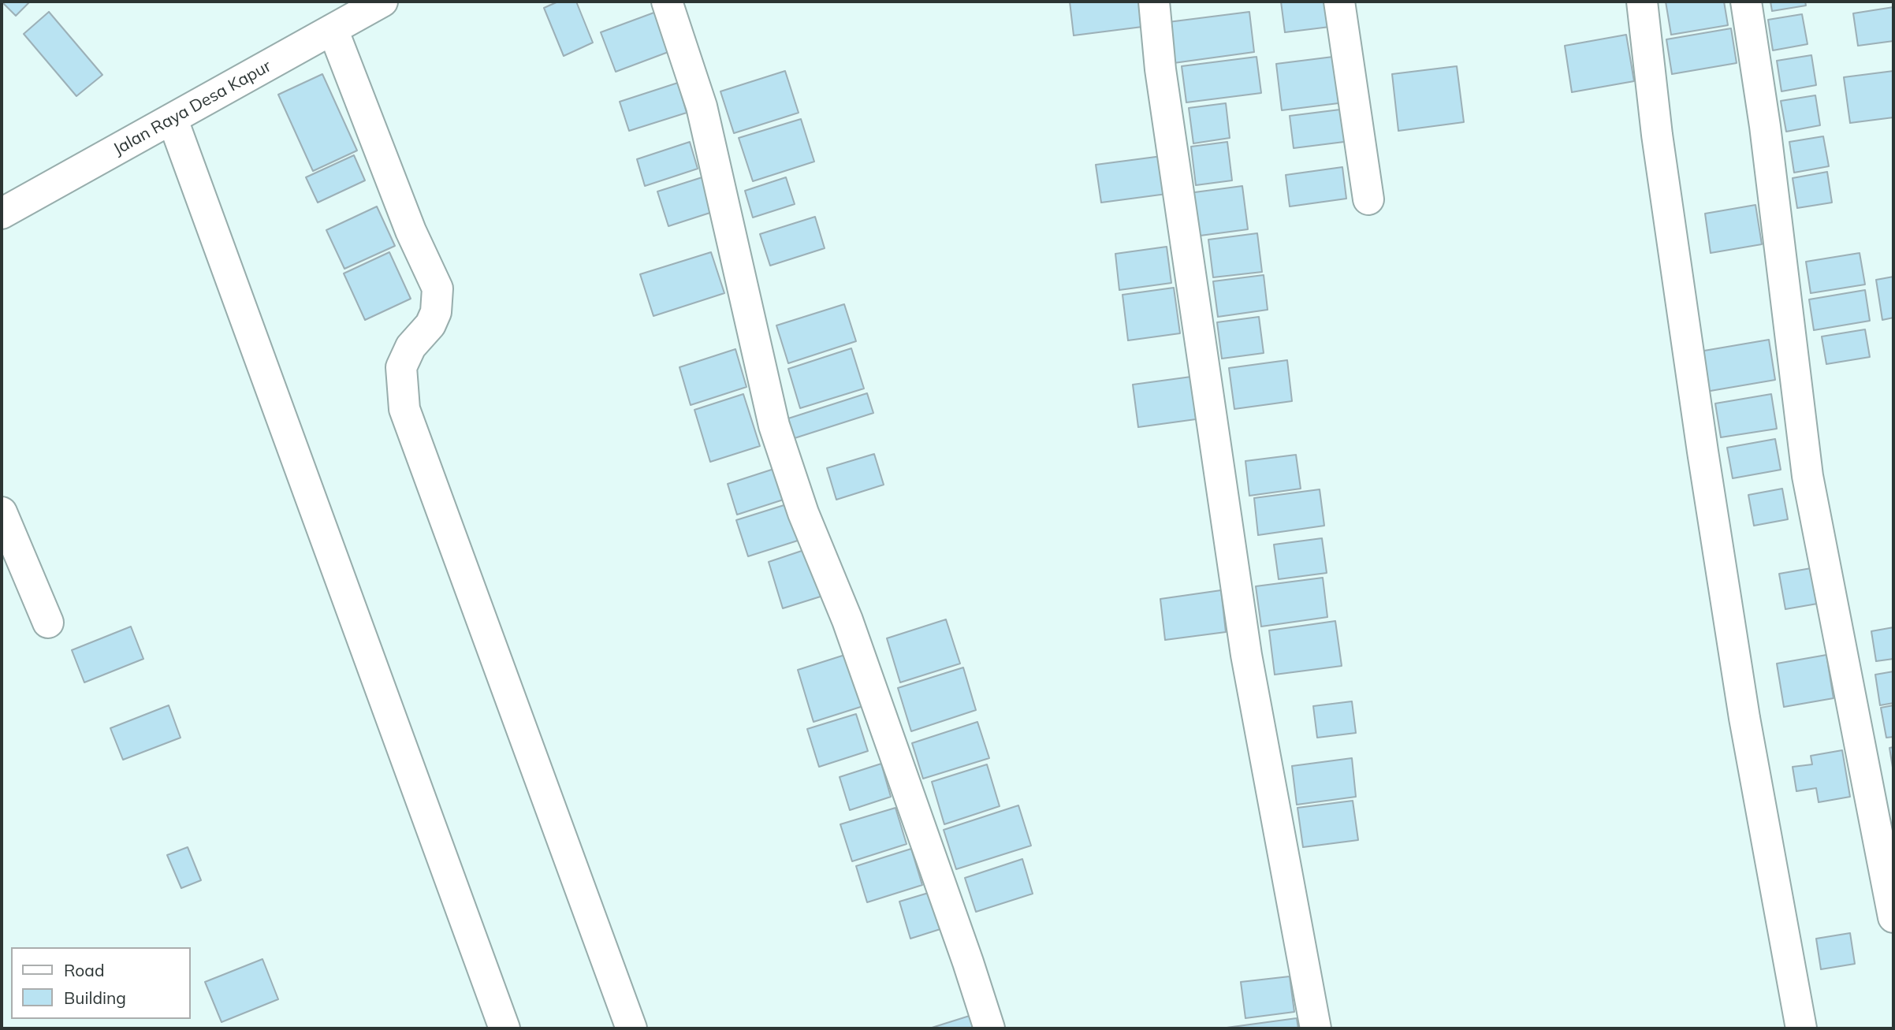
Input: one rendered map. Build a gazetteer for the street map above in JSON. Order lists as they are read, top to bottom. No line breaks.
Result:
{"streets":{"street":["Jalan Raya Desa Kapur"]},"legend":["Road","Building"]}
